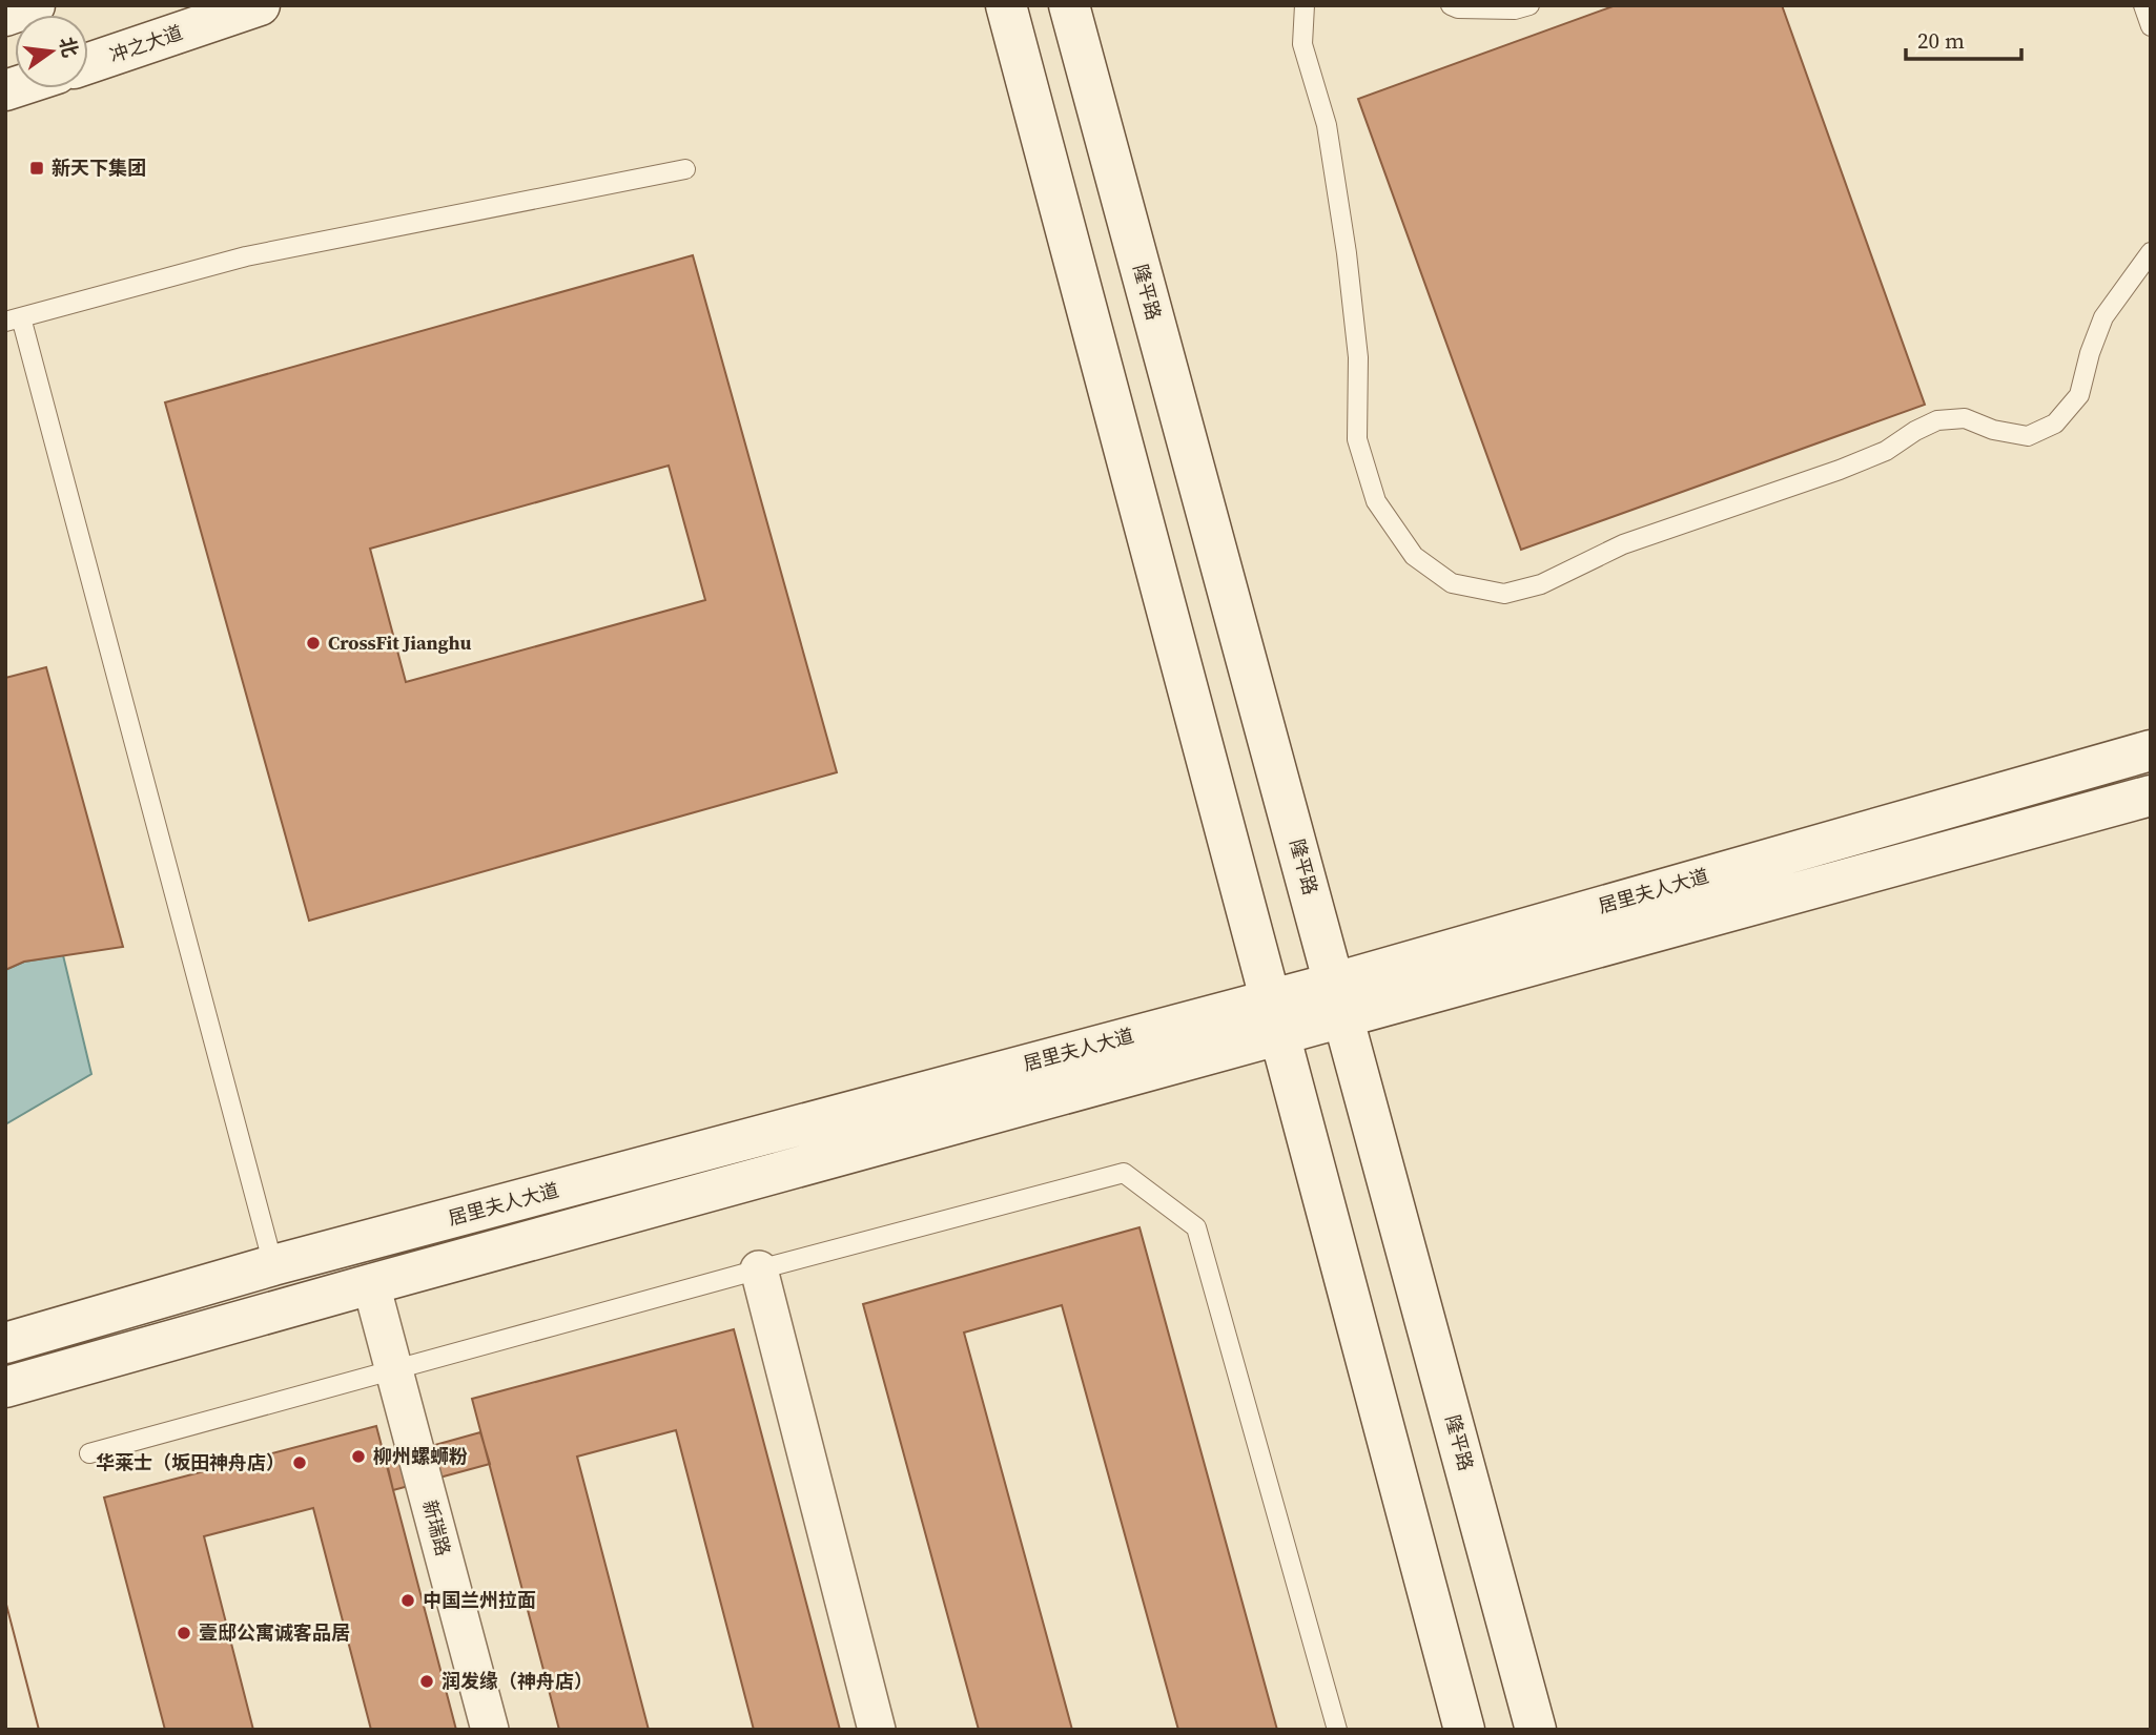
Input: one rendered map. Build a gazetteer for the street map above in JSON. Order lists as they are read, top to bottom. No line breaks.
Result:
{"streets":{"street":["冲之大道","隆平路","居里夫人大道","新瑞路"]},"crossings":[["隆平路","居里夫人大道"],["居里夫人大道","新瑞路"]],"places":{"transit":["新天下集团"],"other":["CrossFit Jianghu","柳州螺蛳粉","华莱士（坂田神舟店）","中国兰州拉面","壹邸公寓诚客品居","润发缘（神舟店）"]},"scale_bar":"20 m","north":"right"}
